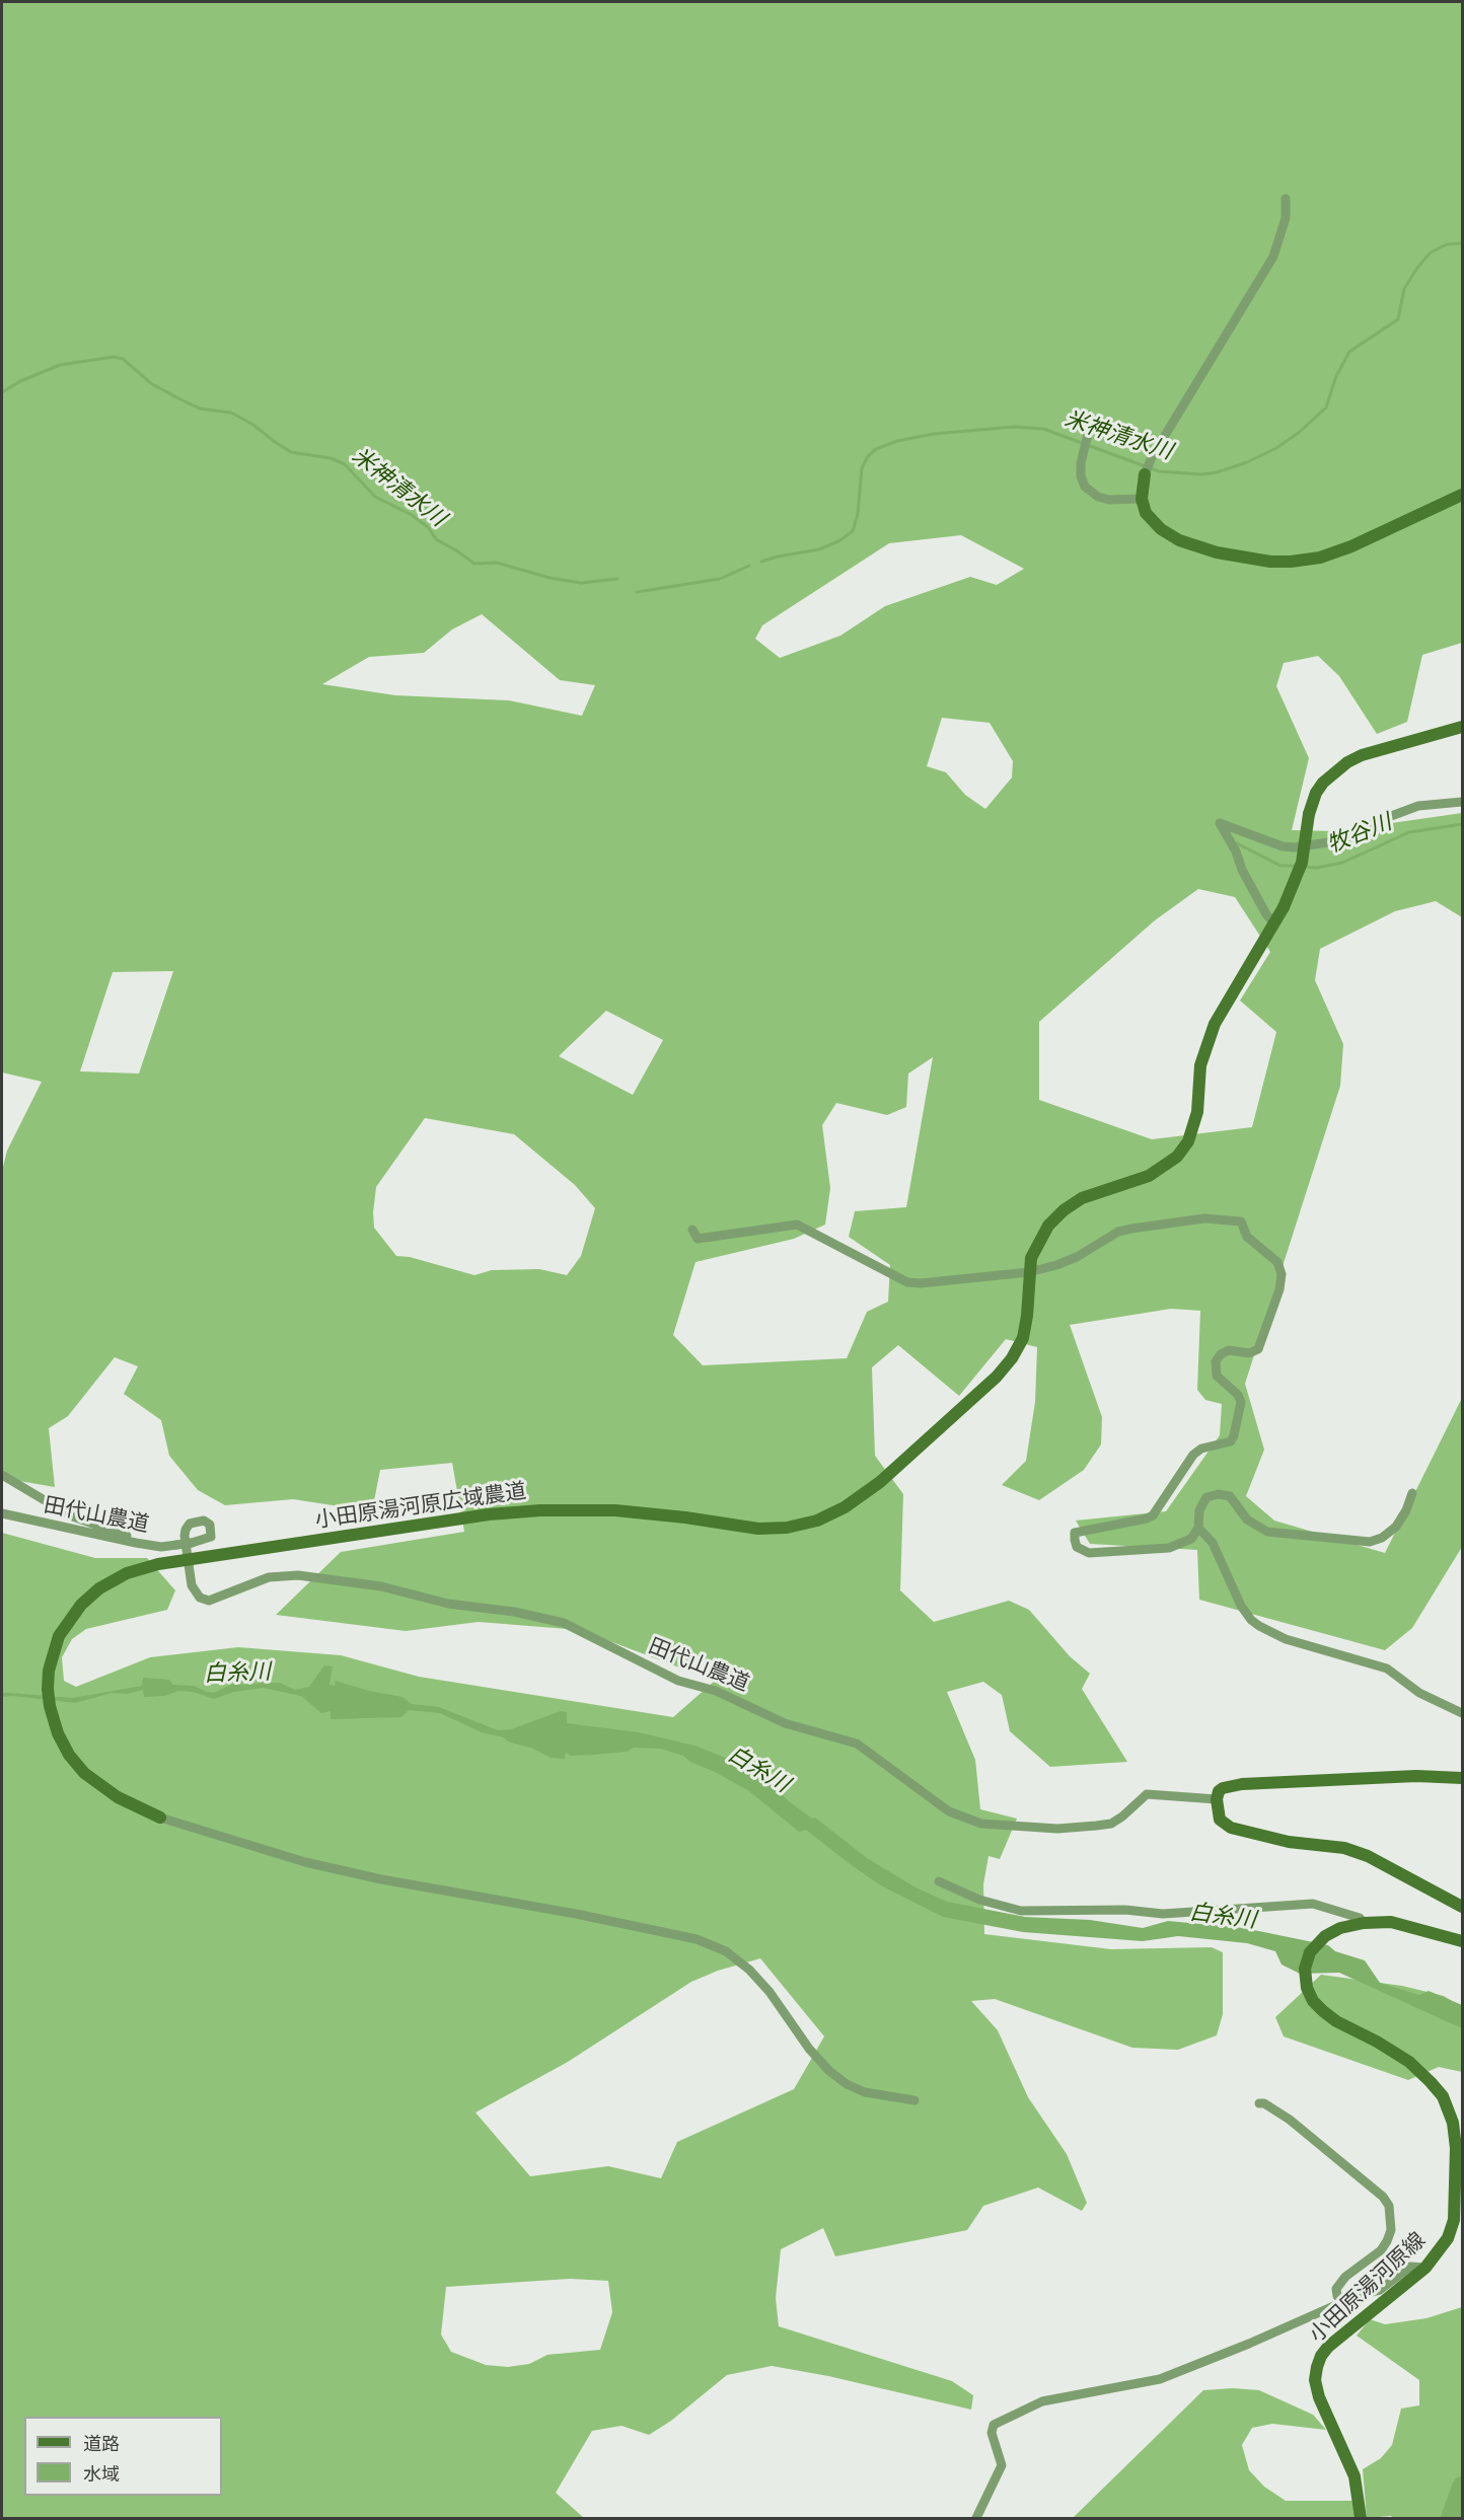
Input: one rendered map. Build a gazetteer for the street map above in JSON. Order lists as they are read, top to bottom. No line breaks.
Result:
{"streets":{"street":["小田原湯河原広域農道","田代山農道","小田原湯河原線"]},"crossings":[["小田原湯河原広域農道","田代山農道"]],"water":["米神清水川","牧谷川","白糸川"],"legend":["道路","水域"]}
